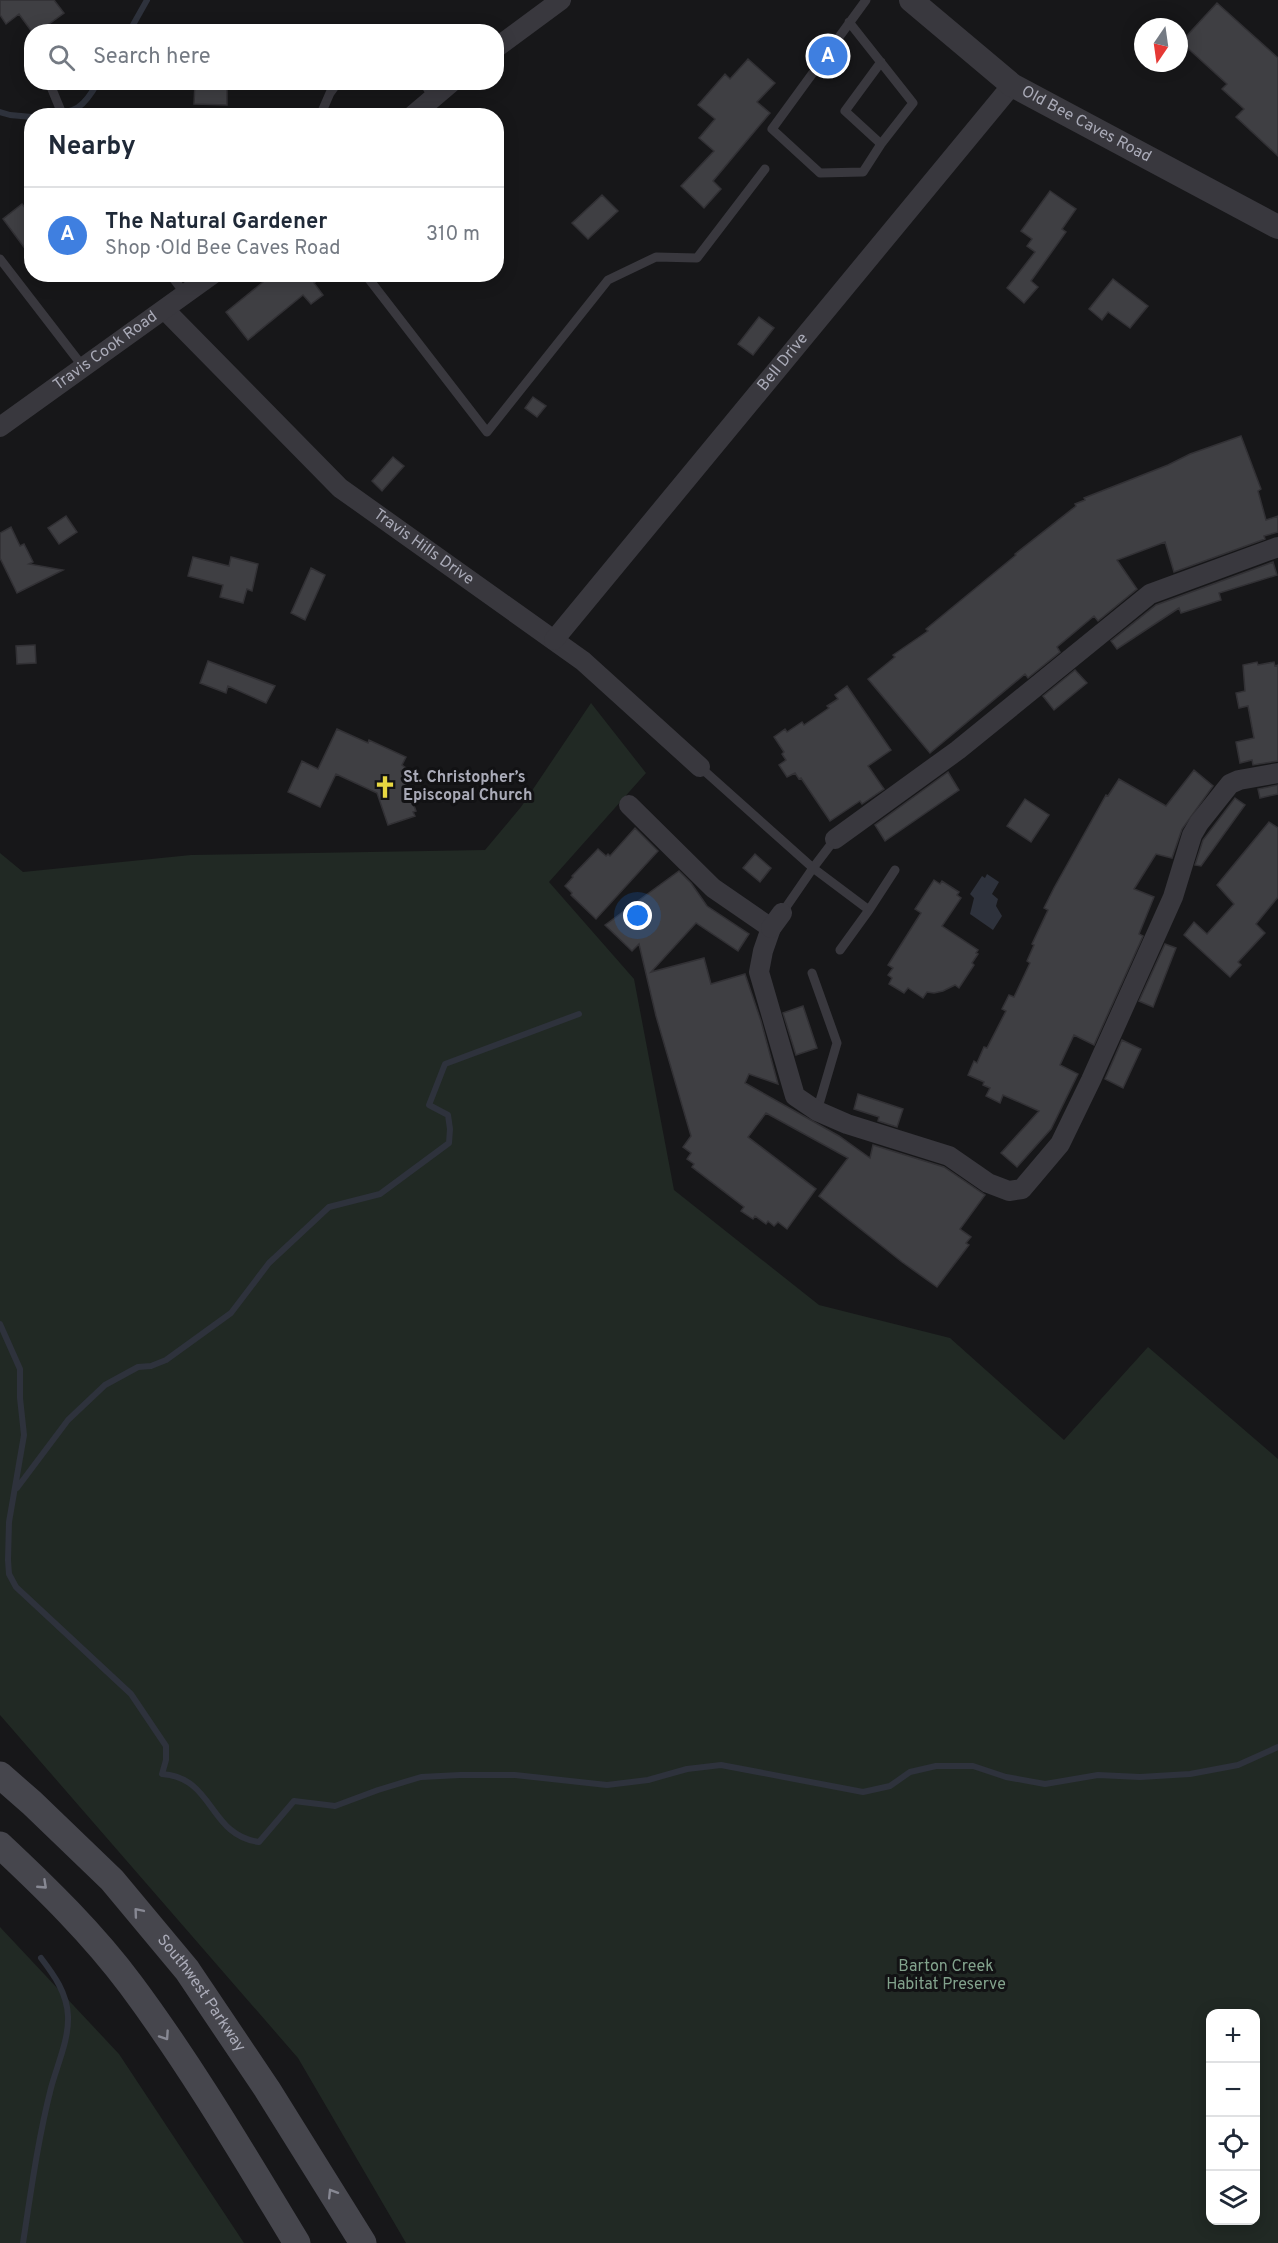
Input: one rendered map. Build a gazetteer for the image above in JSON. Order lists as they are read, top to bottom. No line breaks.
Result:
{"streets":{"main road":["Southwest Parkway"],"street":["Old Bee Caves Road","Travis Cook Road","Bell Drive","Travis Hills Drive"]},"crossings":[["Old Bee Caves Road","Bell Drive"],["Travis Cook Road","Travis Hills Drive"],["Bell Drive","Travis Hills Drive"]],"parks":["Barton Creek Habitat Preserve"],"places":{"church":["St. Christopher’s Episcopal Church"]},"north":"bottom","page":{"search":"Search here","pins":"A","heading":"Nearby","list":[{"mark":"A","name":"The Natural Gardener","note":"Shop · Old Bee Caves Road","value":"310 m"}],"map_buttons":["+","−"]}}
